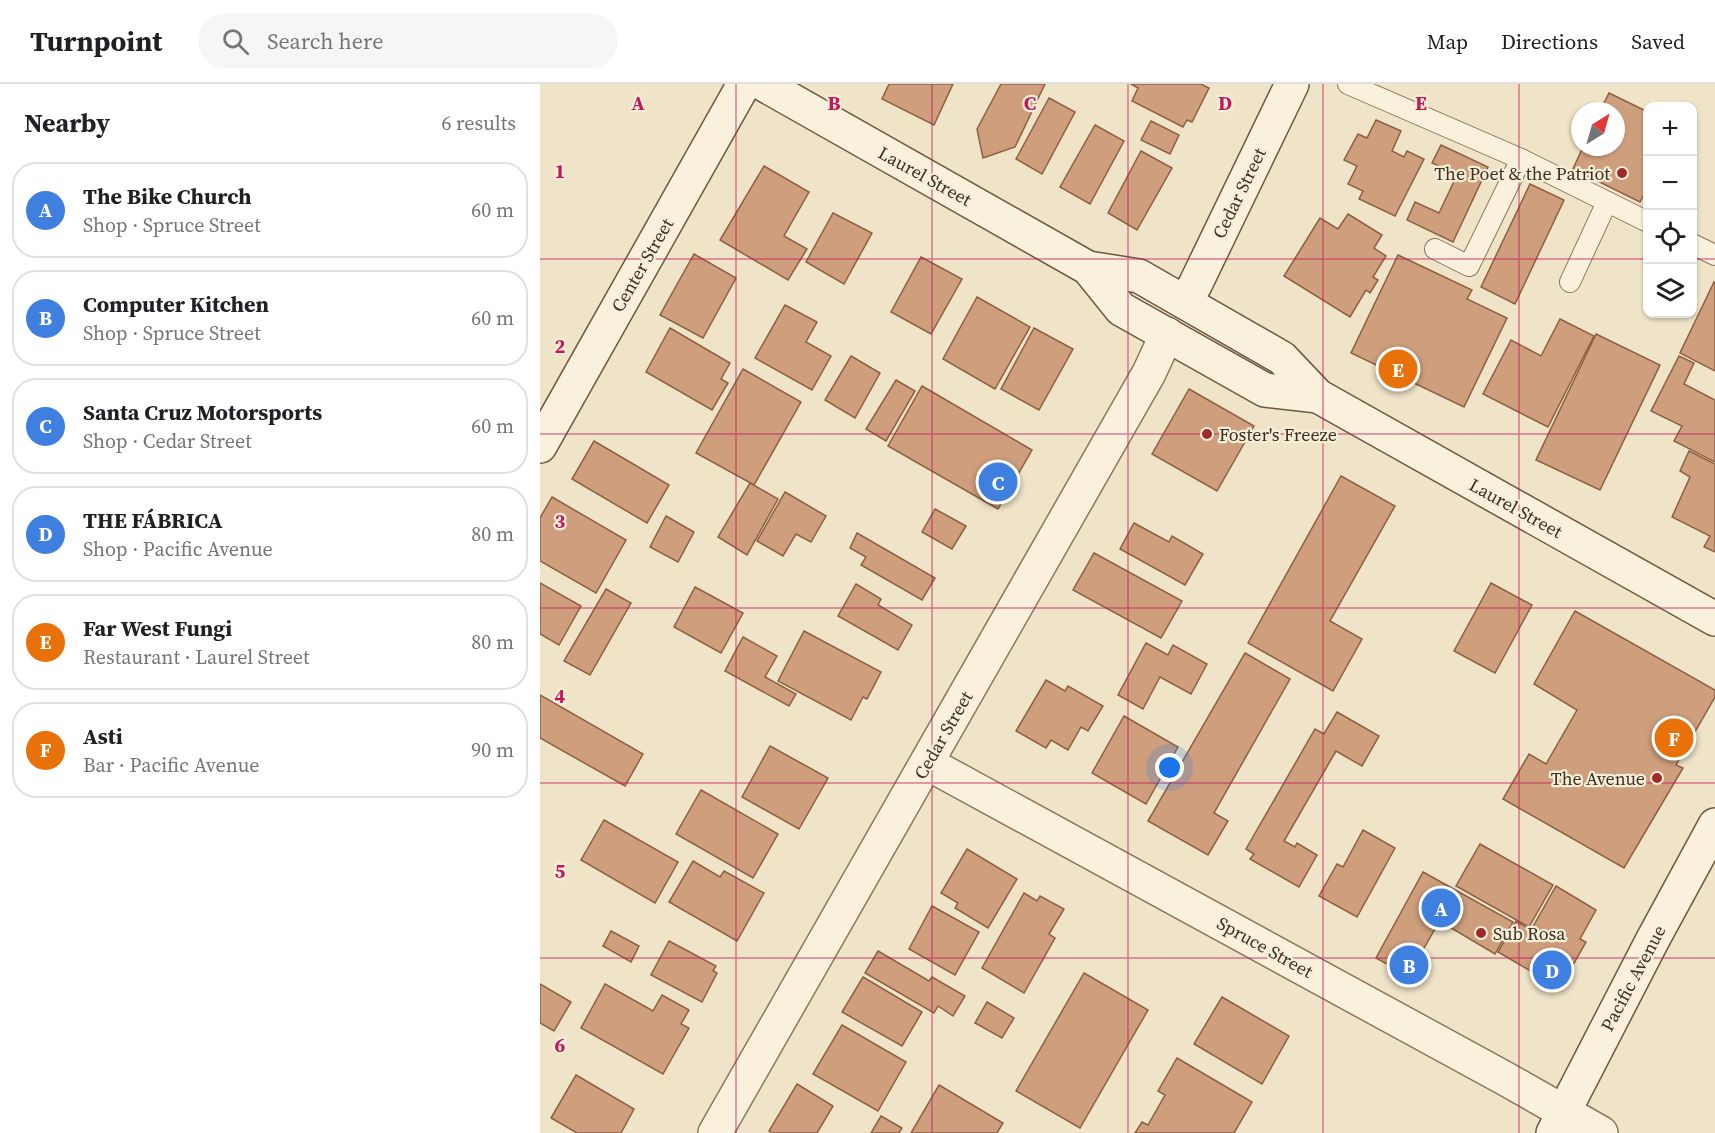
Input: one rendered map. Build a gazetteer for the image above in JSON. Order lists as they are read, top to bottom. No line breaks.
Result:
{"streets":{"street":["Laurel Street","Cedar Street","Center Street","Spruce Street","Pacific Avenue"]},"crossings":[["Laurel Street","Cedar Street"],["Cedar Street","Spruce Street"],["Spruce Street","Pacific Avenue"]],"places":["The Poet & the Patriot","Foster's Freeze","The Avenue","Sub Rosa"],"north":"top right","page":{"header":"Turnpoint","search":"Search here","nav":["Map","Directions","Saved"],"heading":["Nearby","6 results"],"map_buttons":["+","−"],"list":[{"mark":"A","name":"The Bike Church","note":"Shop · Spruce Street","value":"60 m"},{"mark":"B","name":"Computer Kitchen","note":"Shop · Spruce Street","value":"60 m"},{"mark":"C","name":"Santa Cruz Motorsports","note":"Shop · Cedar Street","value":"60 m"},{"mark":"D","name":"THE FÁBRICA","note":"Shop · Pacific Avenue","value":"80 m"},{"mark":"E","name":"Far West Fungi","note":"Restaurant · Laurel Street","value":"80 m"},{"mark":"F","name":"Asti","note":"Bar · Pacific Avenue","value":"90 m"}],"pins":["E","C","F","A","B","D"]},"grid":{"columns":["A","B","C","D","E"],"rows":["1","2","3","4","5","6"]}}
